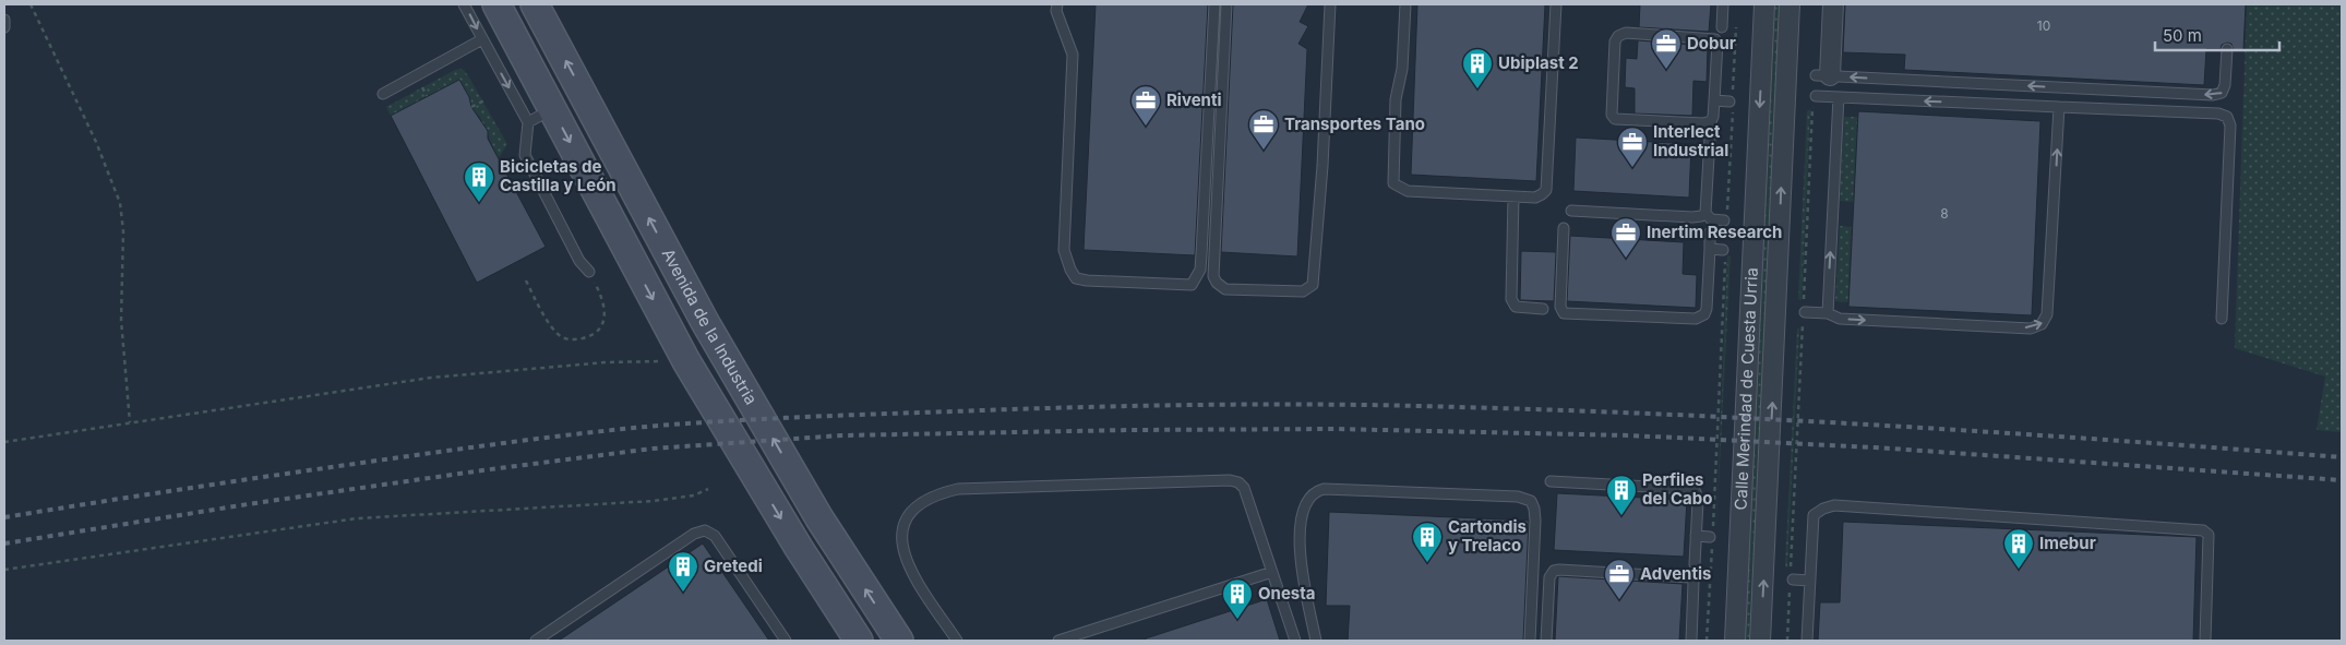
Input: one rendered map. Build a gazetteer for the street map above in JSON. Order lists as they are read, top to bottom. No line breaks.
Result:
{"streets":{"main road":["Avenida de la Industria"],"street":["Calle Merindad de Cuesta Urria"]},"places":{"office":["Dobur","Riventi","Transportes Tano","Interlect Industrial","Inertim Research","Adventis"],"building":["Ubiplast 2","Bicicletas de Castilla y León","Perfiles del Cabo","Cartondis y Trelaco","Imebur","Gretedi","Onesta"]},"house_numbers":["10","8"],"scale_bar":"50 m"}
